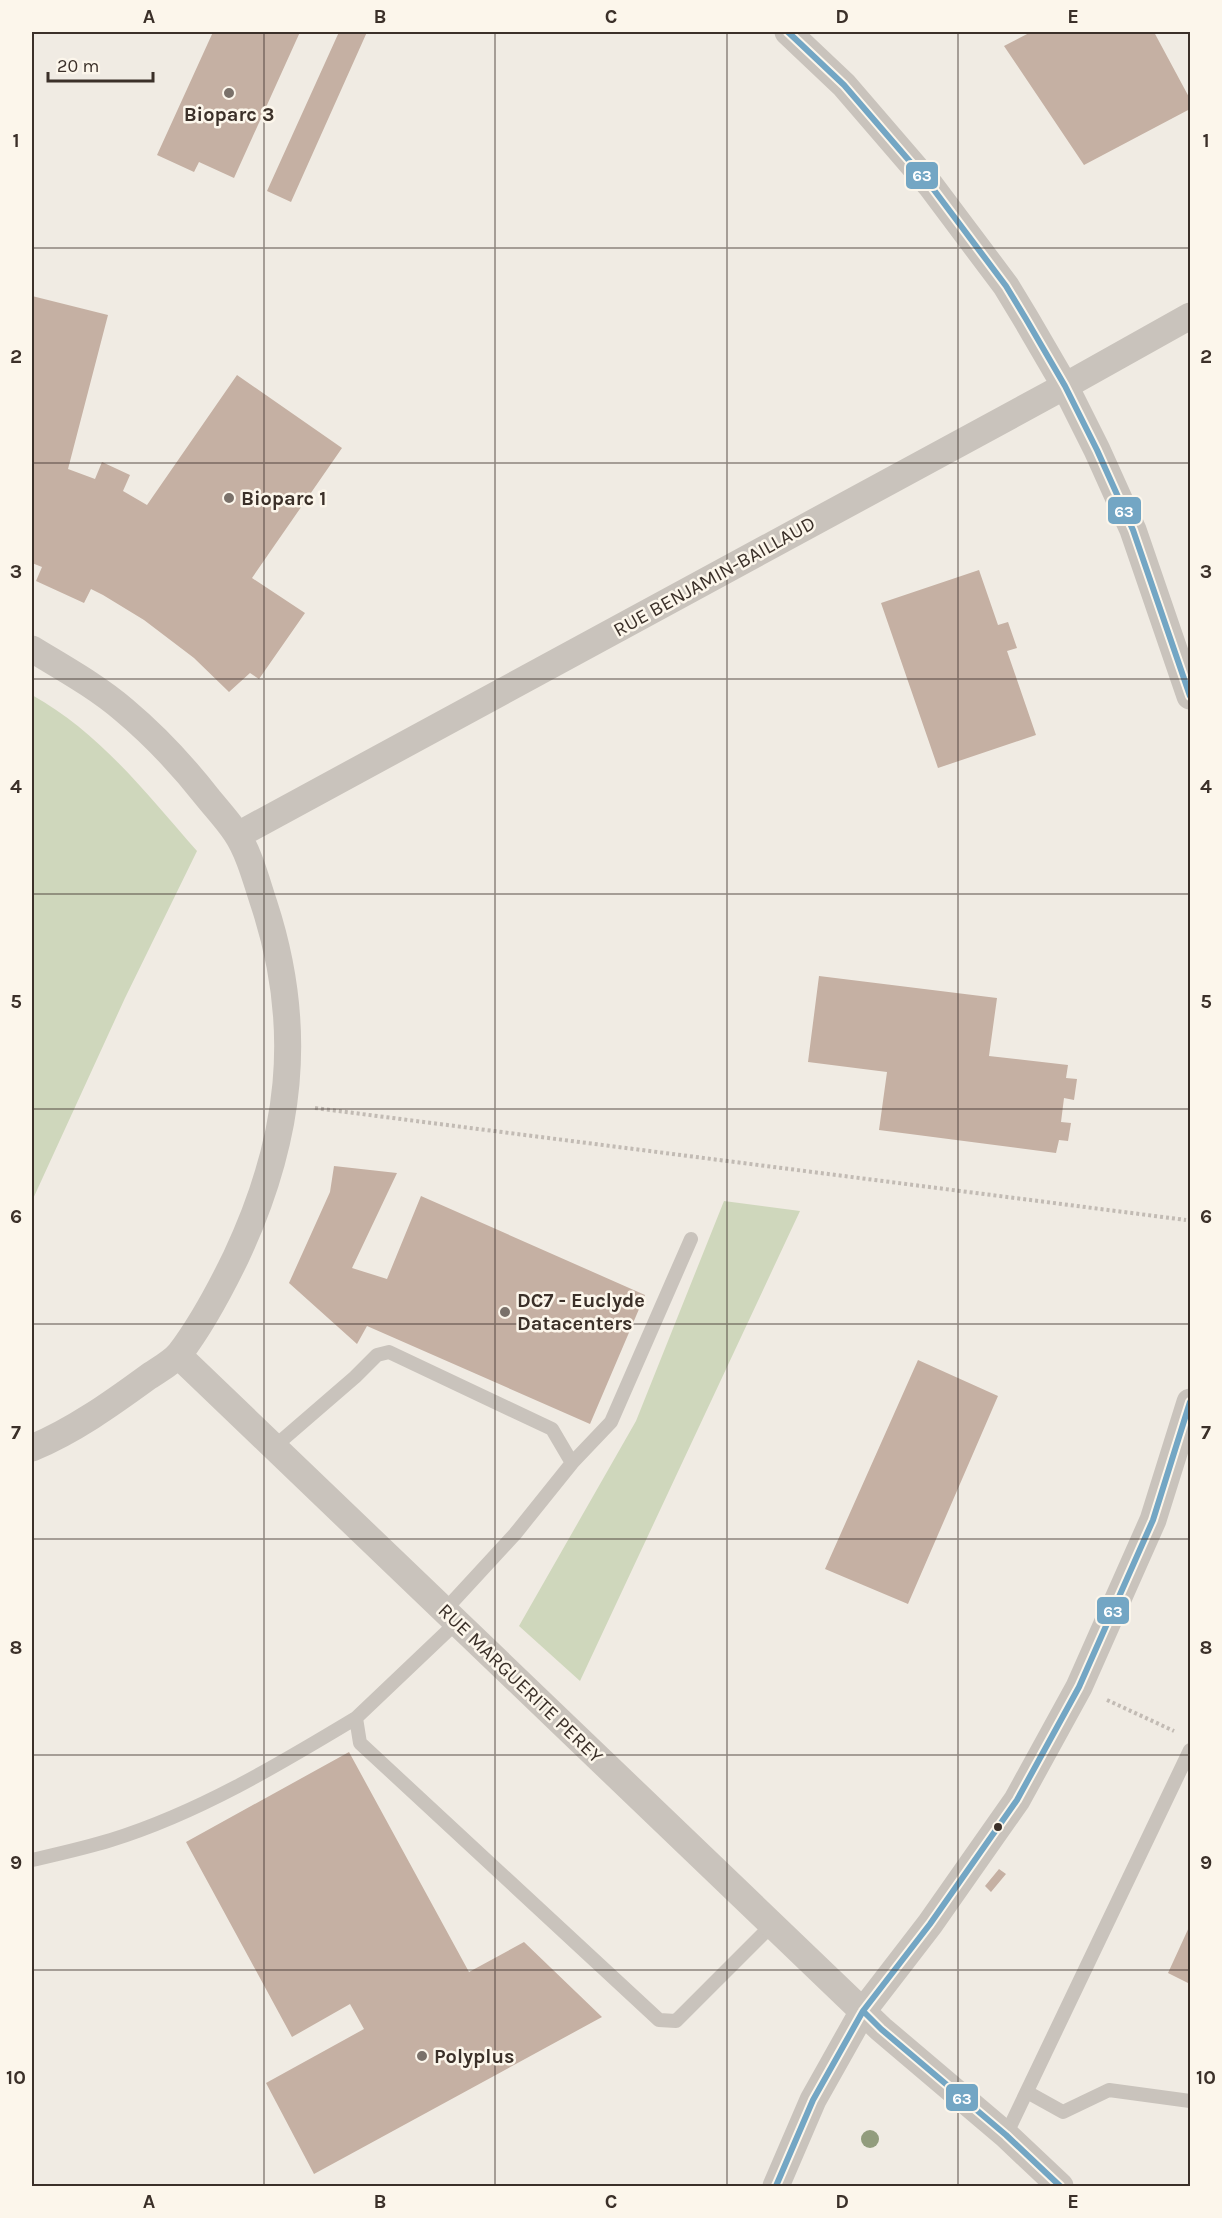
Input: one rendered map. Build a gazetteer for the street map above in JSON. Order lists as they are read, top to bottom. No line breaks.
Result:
{"streets":{"street":["RUE BENJAMIN-BAILLAUD","RUE MARGUERITE PEREY"]},"places":["Bioparc 3","Bioparc 1","DC7 - Euclyde Datacenters","Polyplus"],"lines":["transit line 63"],"scale_bar":"20 m","grid":{"columns":["A","B","C","D","E"],"rows":["1","2","3","4","5","6","7","8","9","10"]}}
